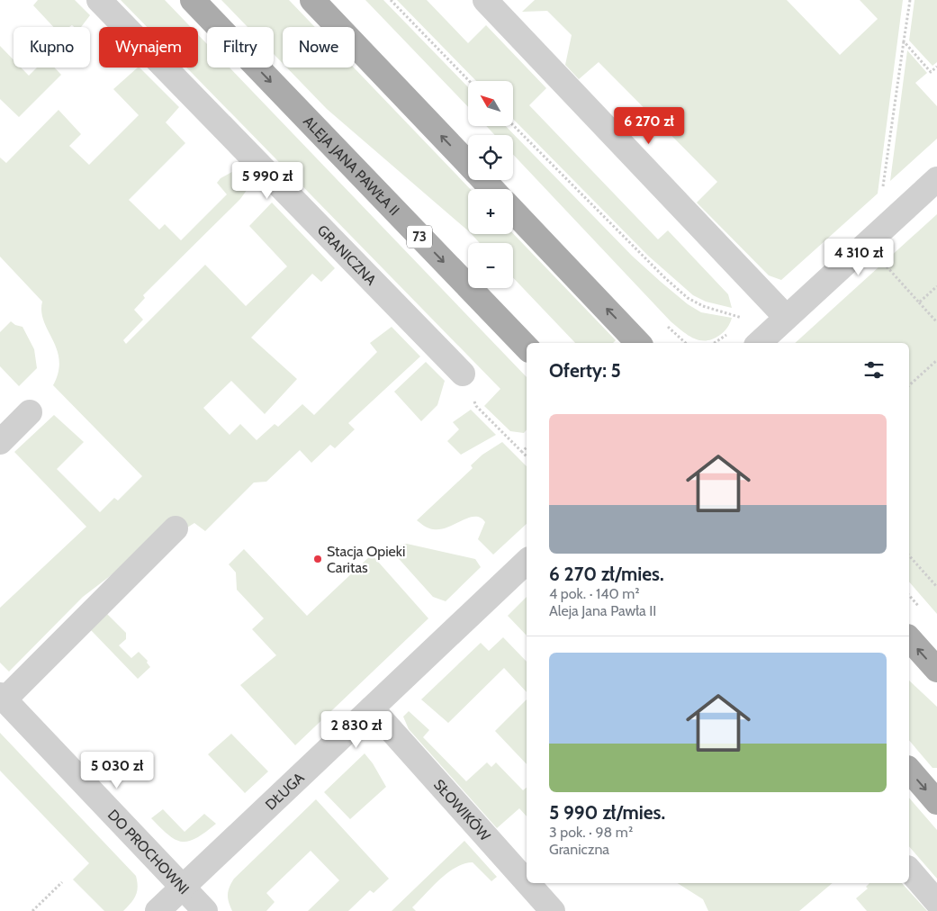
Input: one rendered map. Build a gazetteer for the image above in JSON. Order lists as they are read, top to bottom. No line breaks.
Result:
{"streets":{"main road":["ALEJA JANA PAWŁA II","73"],"street":["GRANICZNA","DŁUGA","SŁOWIKÓW","DO PROCHOWNI"]},"crossings":[["DŁUGA","SŁOWIKÓW"],["DŁUGA","DO PROCHOWNI"]],"places":["Stacja Opieki Caritas"],"north":"top left","page":{"chip":["Kupno","Wynajem","Filtry","Nowe"],"map_buttons":["+","−"],"price":["6 270 zł","5 990 zł","4 310 zł","2 830 zł","5 030 zł"],"heading":"Oferty: 5","list":[{"name":"6 270 zł/mies.","note":"4 pok. · 140 m² · Aleja Jana Pawła II"},{"name":"5 990 zł/mies.","note":"3 pok. · 98 m² · Graniczna"}]}}
